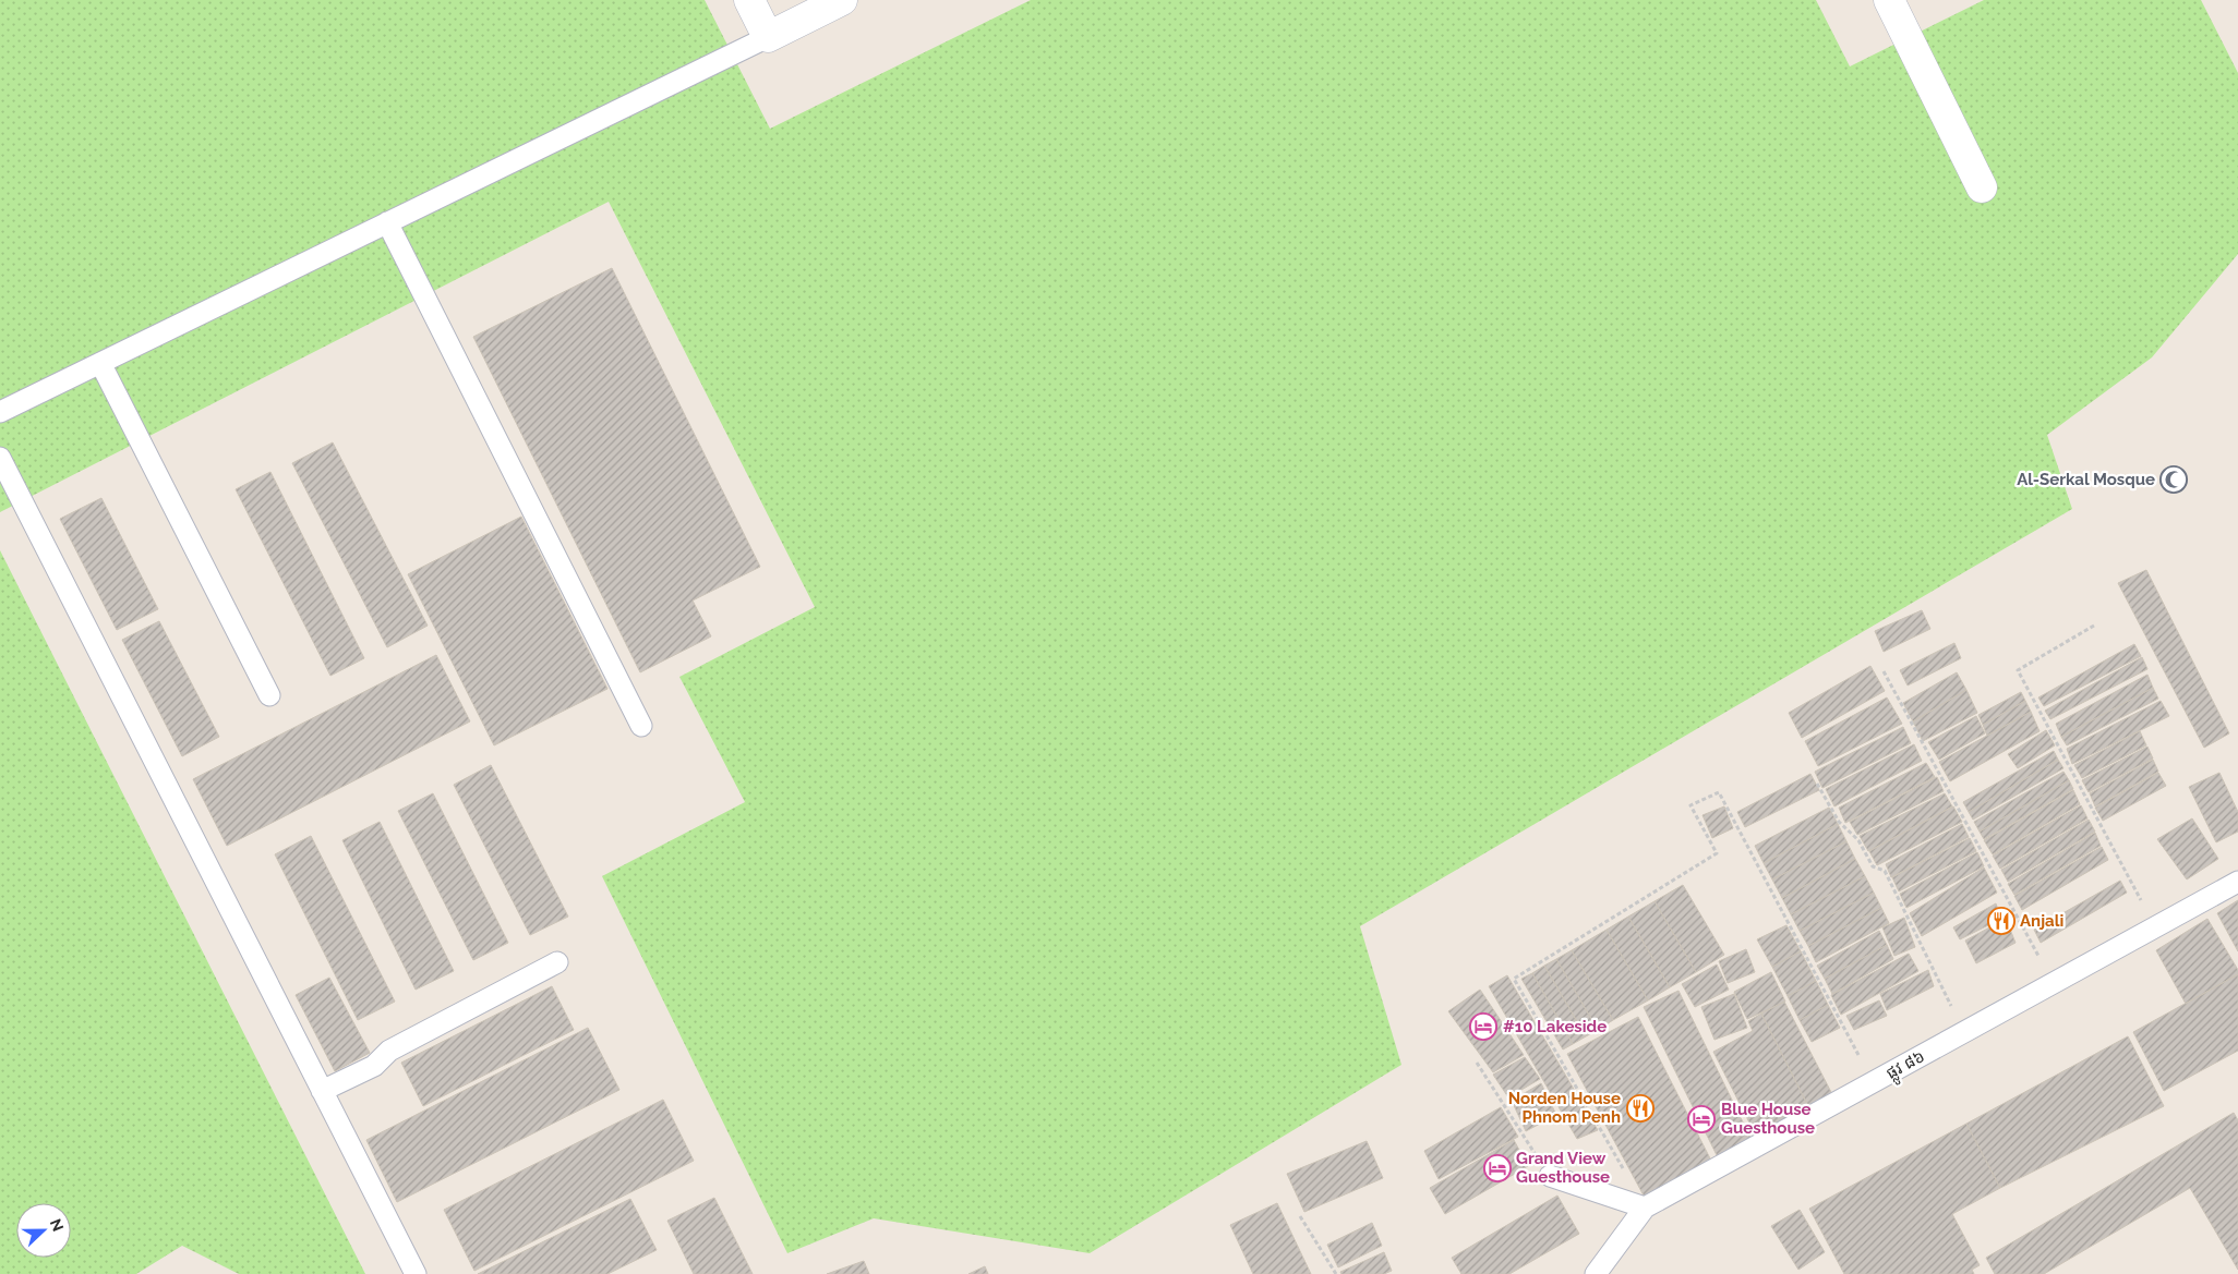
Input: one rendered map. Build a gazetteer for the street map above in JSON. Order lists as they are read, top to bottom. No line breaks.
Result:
{"streets":{"lane":["ផ្លូវ ៨៦"]},"places":{"mosque":["Al-Serkal Mosque"],"restaurant":["Anjali","Norden House Phnom Penh"],"hotel":["#10 Lakeside","Blue House Guesthouse","Grand View Guesthouse"]},"north":"right"}
